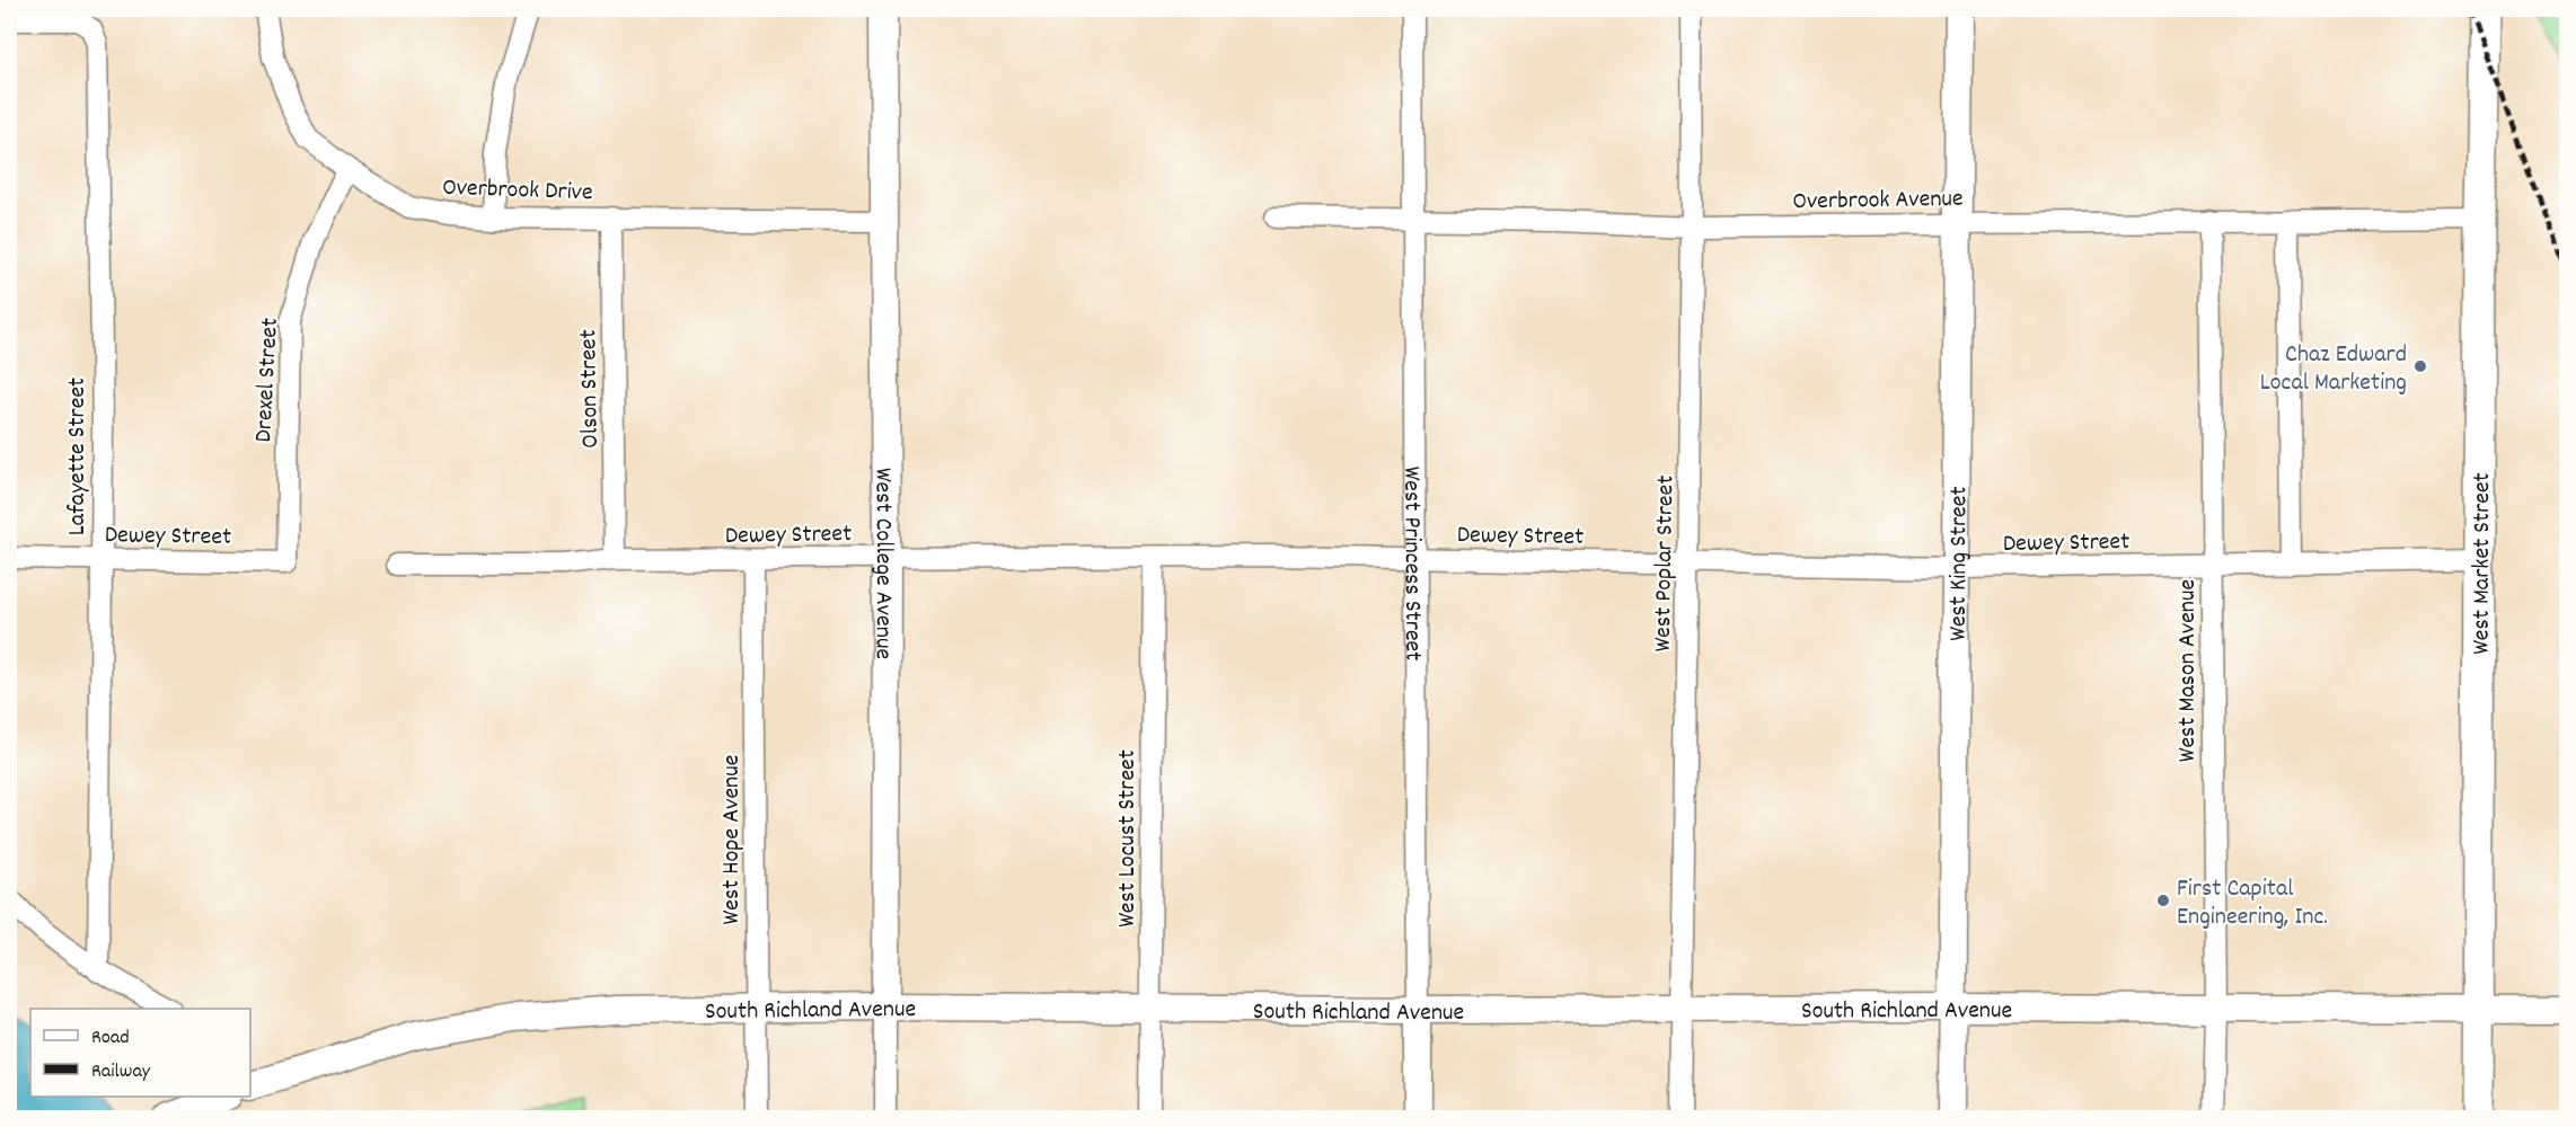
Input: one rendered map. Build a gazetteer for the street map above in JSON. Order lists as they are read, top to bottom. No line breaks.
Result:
{"streets":{"main road":["West College Avenue","West Princess Street","West King Street","West Market Street","South Richland Avenue"],"street":["Overbrook Drive","Overbrook Avenue","Drexel Street","Olson Street","Lafayette Street","Dewey Street","West Poplar Street","West Mason Avenue","West Locust Street","West Hope Avenue"]},"crossings":[["Overbrook Drive","Drexel Street"],["Overbrook Drive","Olson Street"],["Overbrook Drive","West College Avenue"],["Overbrook Avenue","West Princess Street"],["Overbrook Avenue","West Poplar Street"],["Overbrook Avenue","West King Street"],["Overbrook Avenue","West Market Street"],["Overbrook Avenue","West Mason Avenue"],["Drexel Street","Dewey Street"],["Olson Street","Dewey Street"],["Lafayette Street","Dewey Street"],["Dewey Street","West College Avenue"],["Dewey Street","West Princess Street"],["Dewey Street","West Poplar Street"],["Dewey Street","West King Street"],["Dewey Street","West Market Street"],["Dewey Street","West Mason Avenue"],["Dewey Street","West Locust Street"],["Dewey Street","West Hope Avenue"],["West College Avenue","South Richland Avenue"],["West Princess Street","South Richland Avenue"],["West Poplar Street","South Richland Avenue"],["West King Street","South Richland Avenue"],["West Market Street","South Richland Avenue"],["West Mason Avenue","South Richland Avenue"],["West Locust Street","South Richland Avenue"],["West Hope Avenue","South Richland Avenue"]],"places":["Chaz Edward Local Marketing","First Capital Engineering, Inc."],"legend":["Road","Railway"]}
